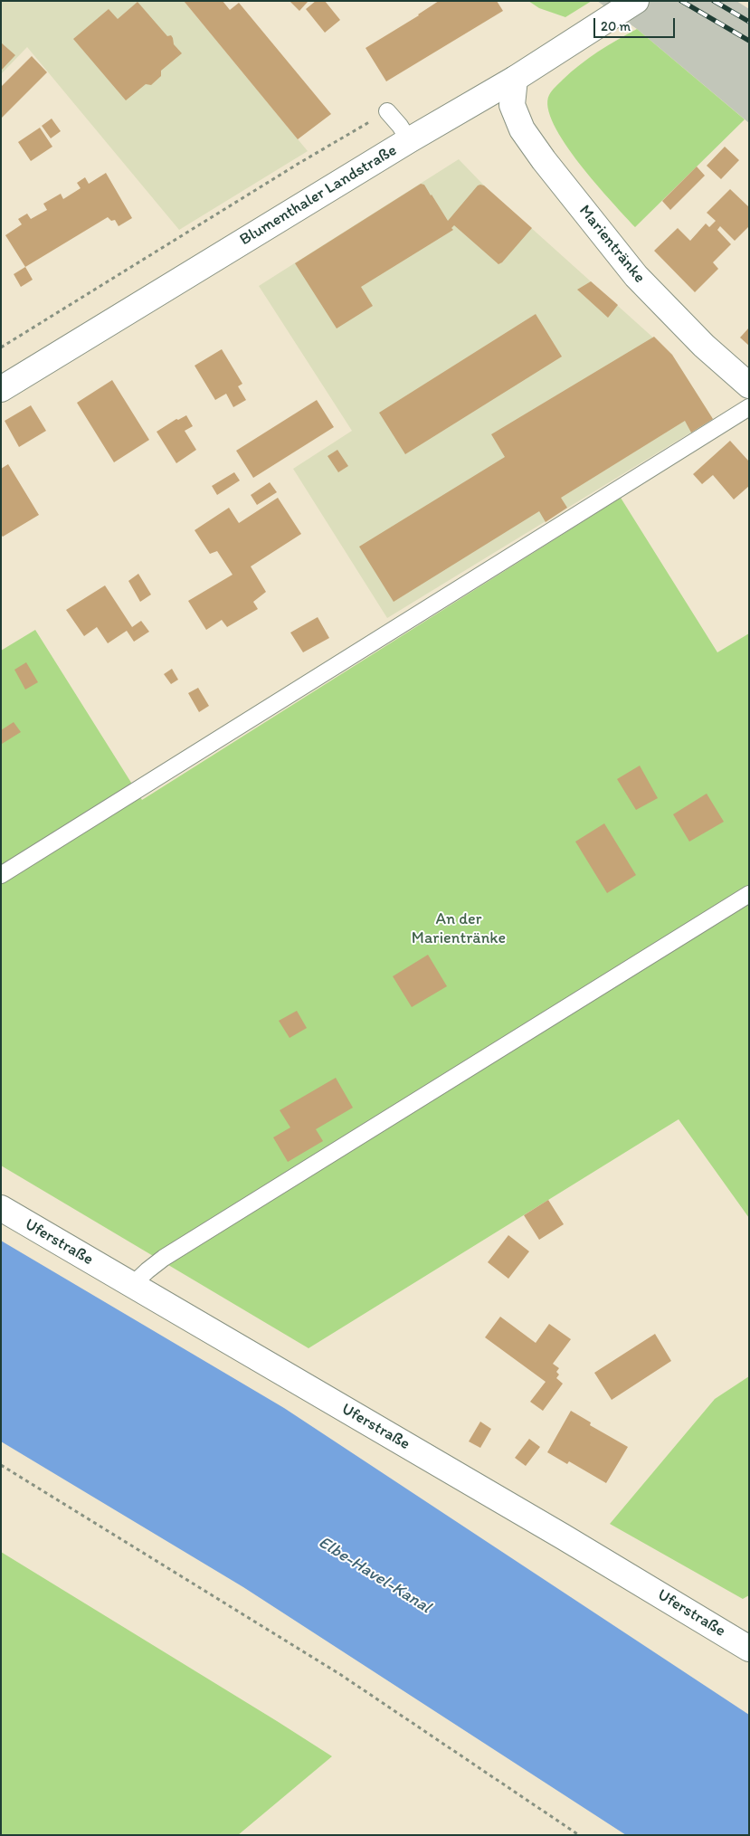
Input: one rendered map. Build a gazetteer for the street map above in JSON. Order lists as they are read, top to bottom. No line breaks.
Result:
{"streets":{"street":["Blumenthaler Landstraße","Marientränke","Uferstraße"]},"crossings":[["Blumenthaler Landstraße","Marientränke"]],"water":["Elbe-Havel-Kanal"],"parks":["An der Marientränke"],"scale_bar":"20 m"}
